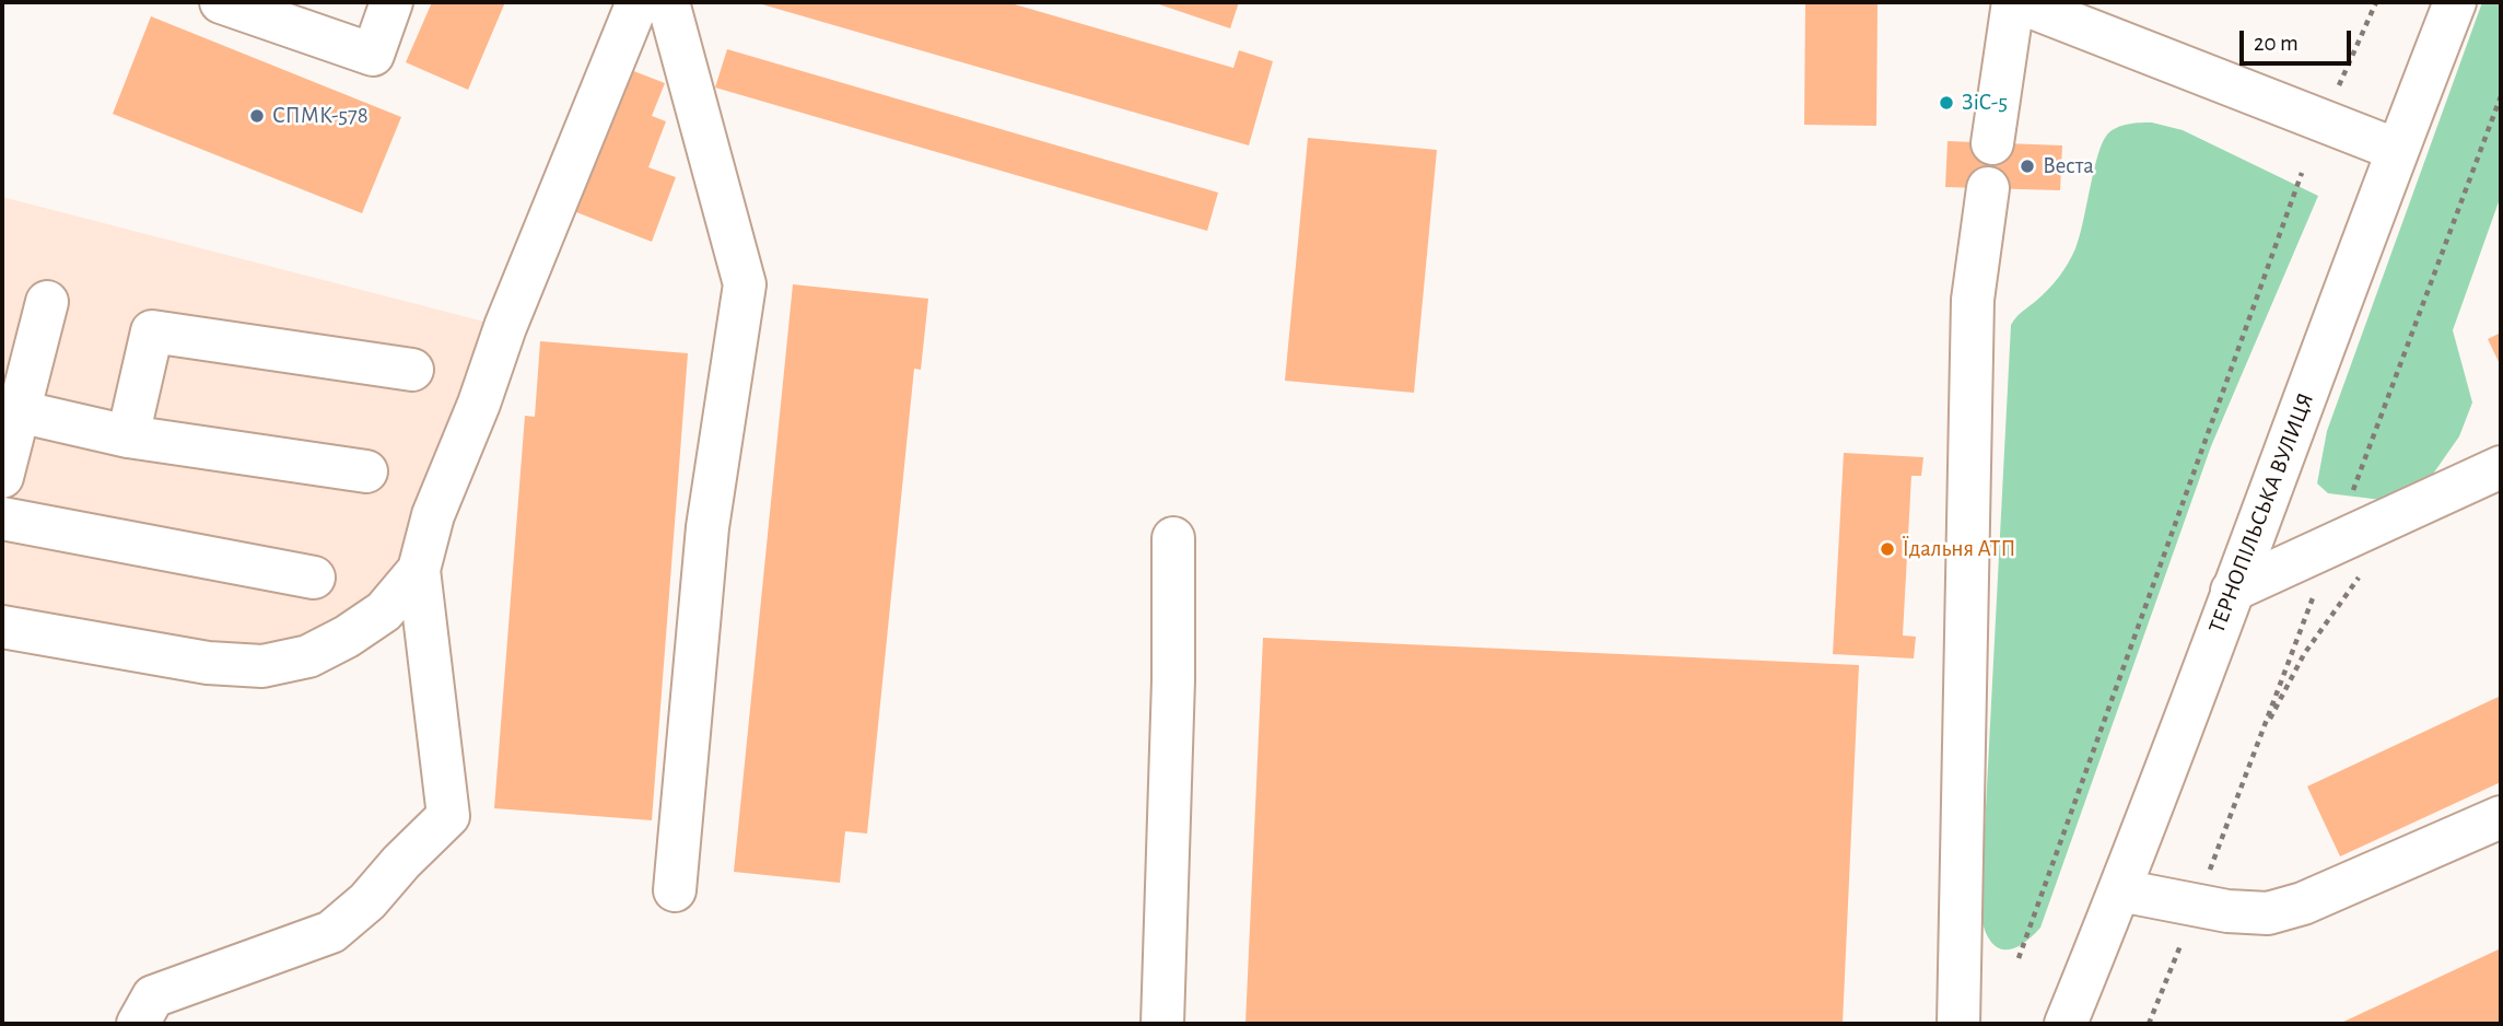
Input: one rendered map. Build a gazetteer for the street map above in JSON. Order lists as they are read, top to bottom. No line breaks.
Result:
{"streets":{"main road":["ТЕРНОПІЛЬСЬКА ВУЛИЦЯ"]},"places":["ЗіС-5","СПМК-578","Веста","Їдальня АТП"],"scale_bar":"20 m"}
